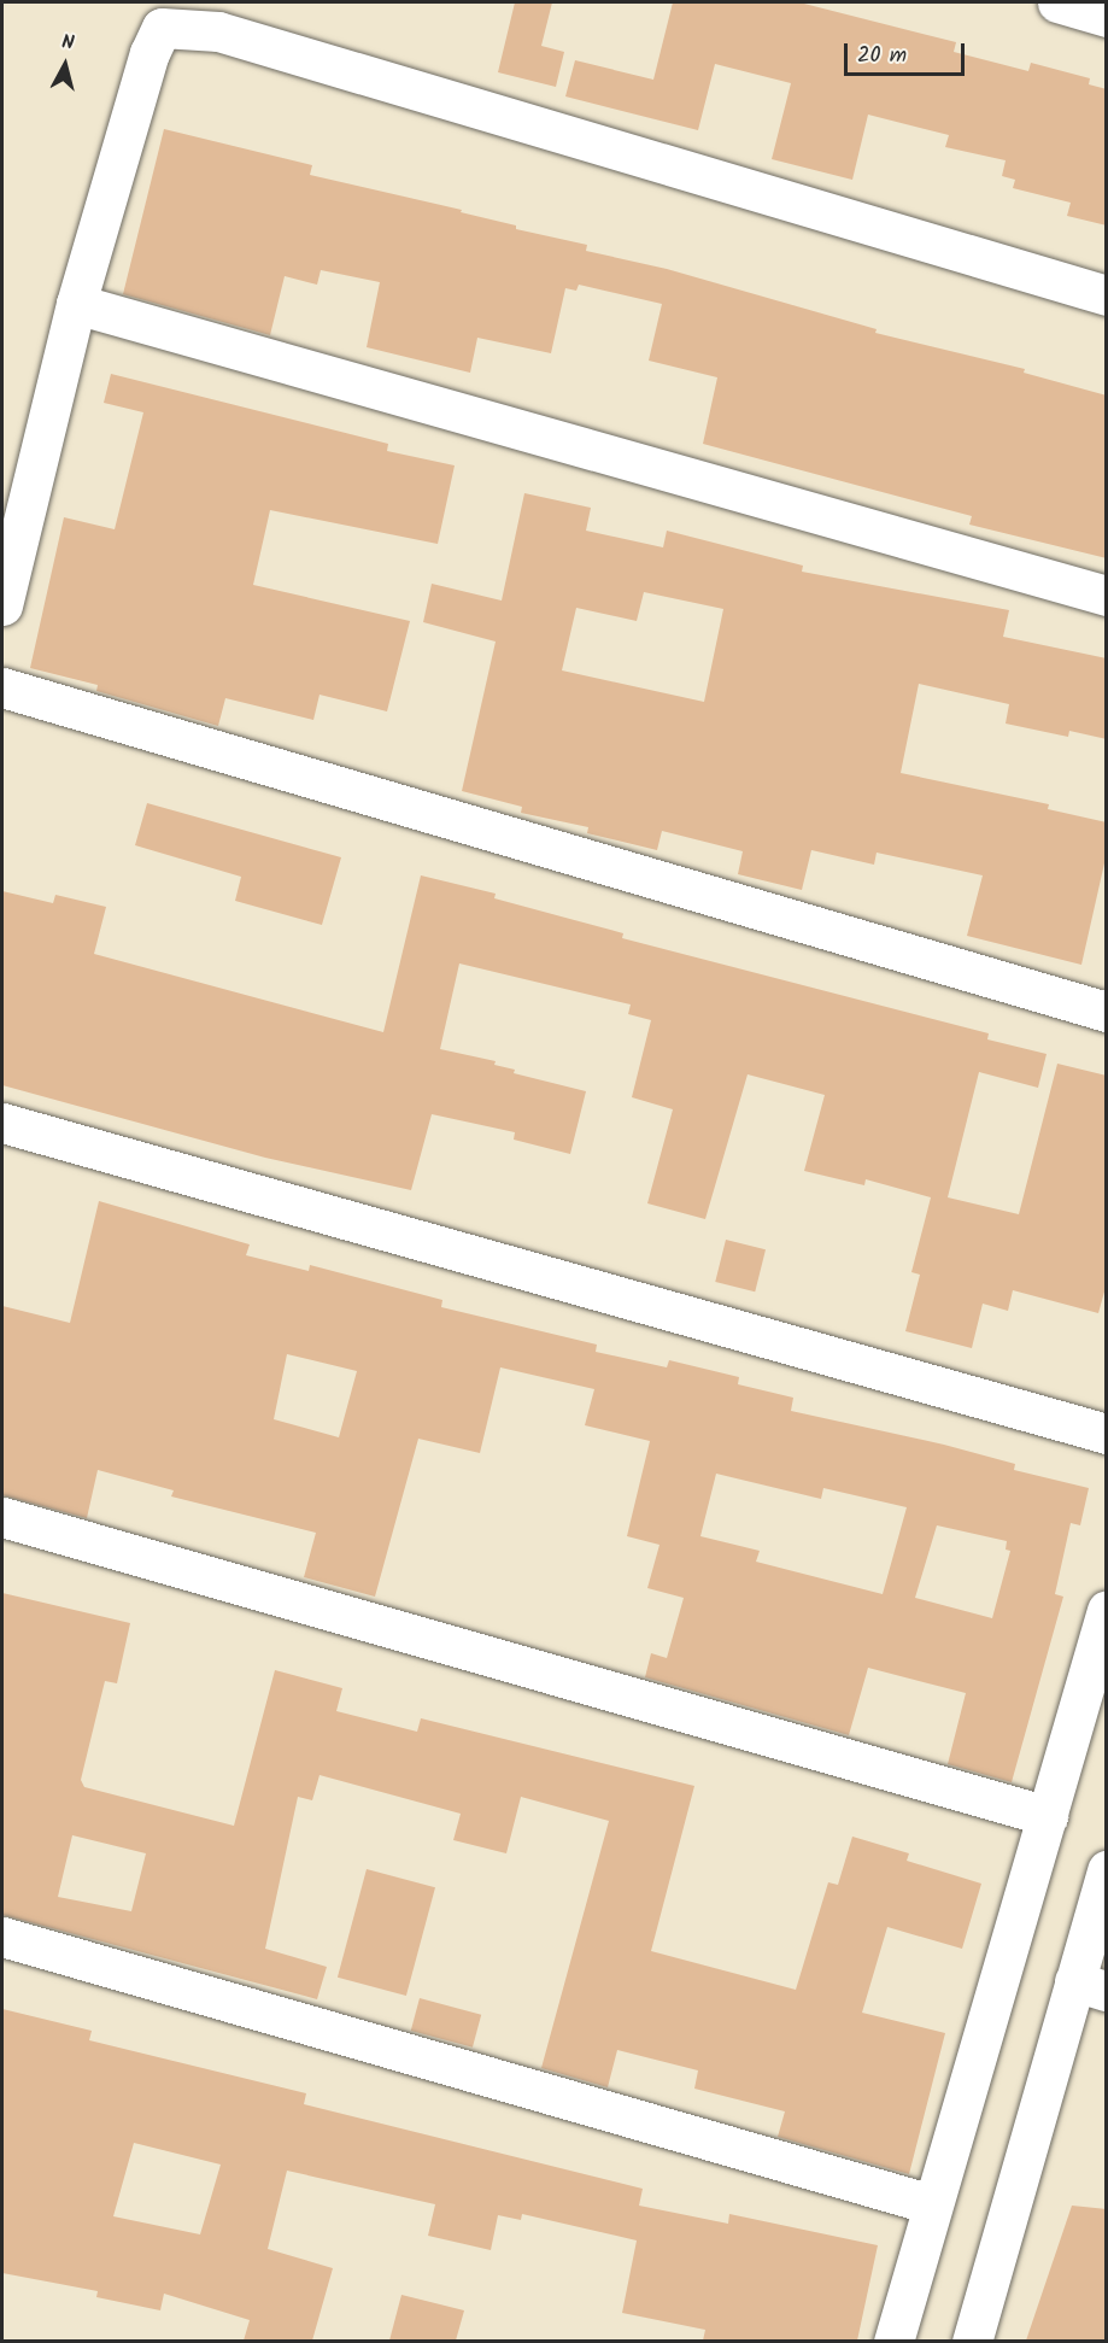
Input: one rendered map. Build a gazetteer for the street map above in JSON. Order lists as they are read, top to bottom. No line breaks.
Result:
{"scale_bar":"20 m","north":"top"}
